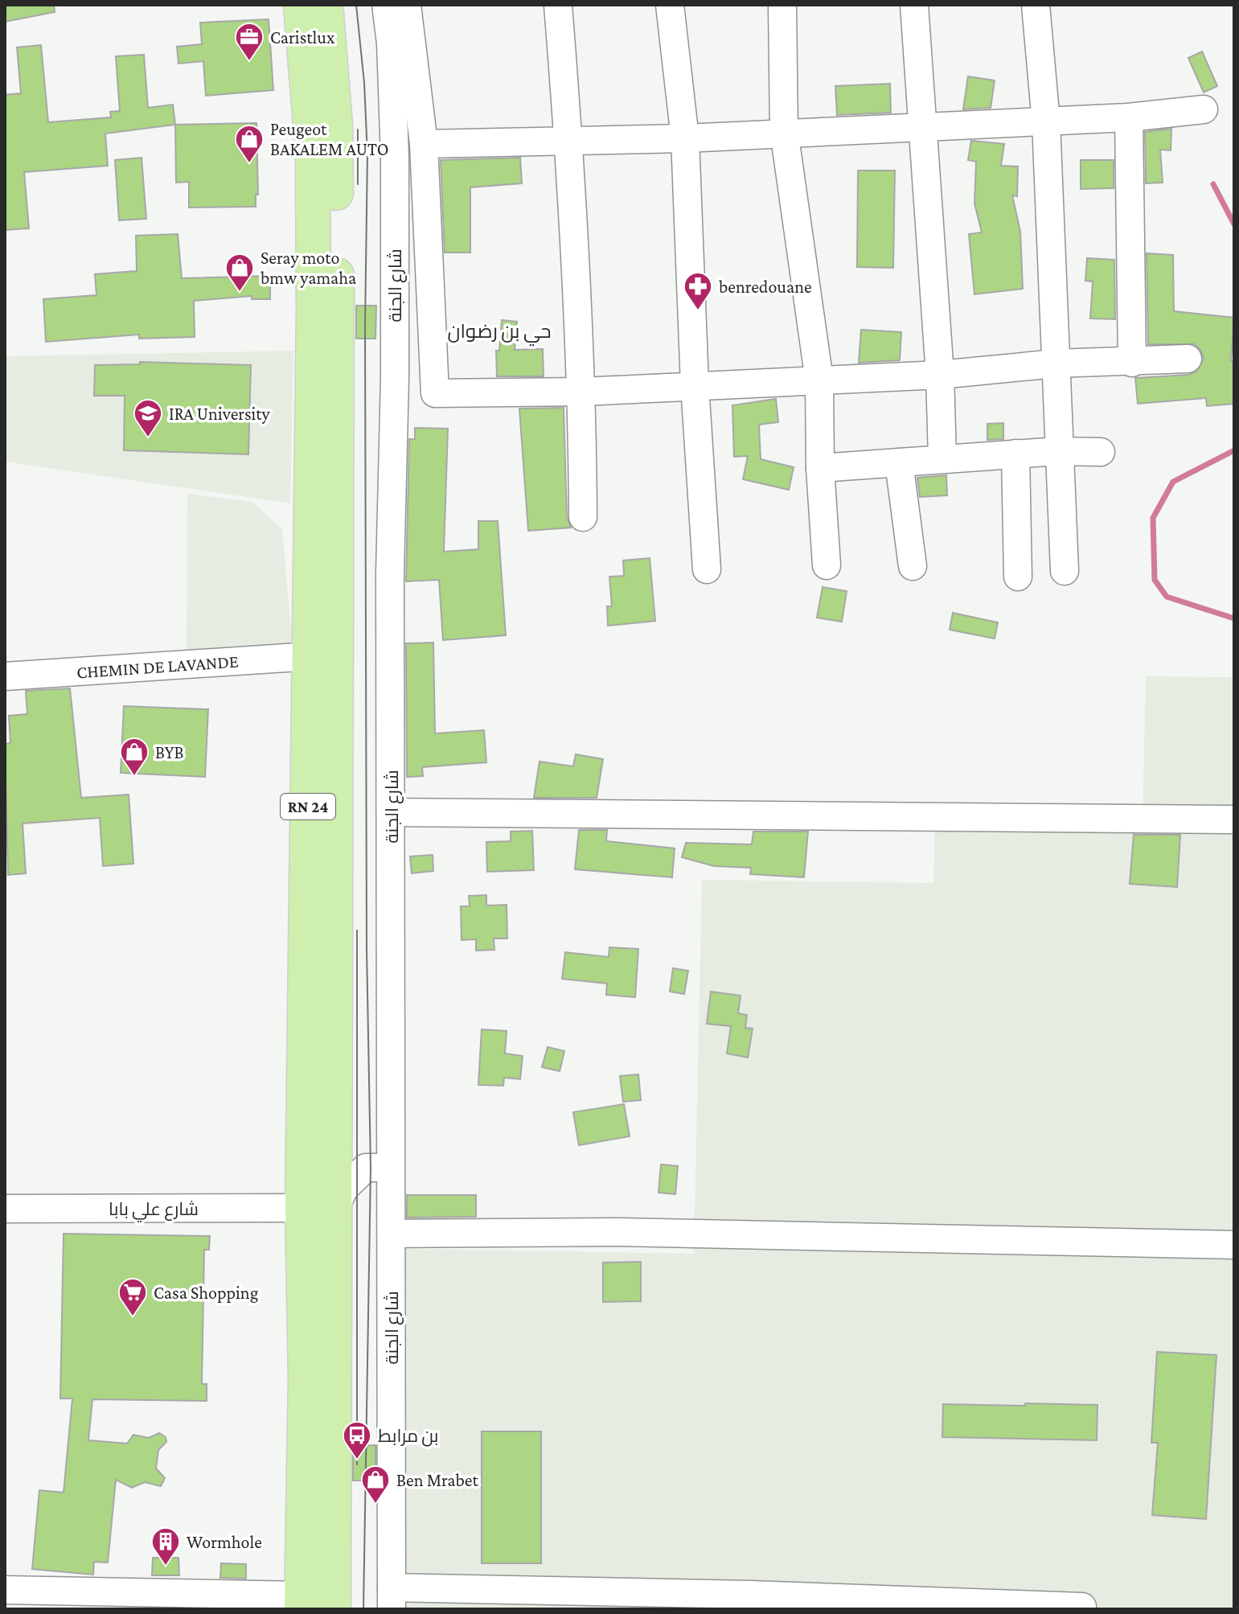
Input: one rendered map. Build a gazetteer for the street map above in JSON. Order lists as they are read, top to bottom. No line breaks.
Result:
{"streets":{"main road":["RN 24"],"street":["شارع الجنة","CHEMIN DE LAVANDE","شارع علي بابا"]},"crossings":[["CHEMIN DE LAVANDE","RN 24"],["RN 24","شارع علي بابا"]],"districts":["حي بن رضوان"],"places":{"office":["Caristlux"],"shop":["Peugeot BAKALEM AUTO","Seray moto bmw yamaha","BYB","Ben Mrabet"],"pharmacy":["benredouane"],"school or university":["IRA University"],"supermarket":["Casa Shopping"],"bus stop":["بن مرابط"],"building":["Wormhole"]}}
